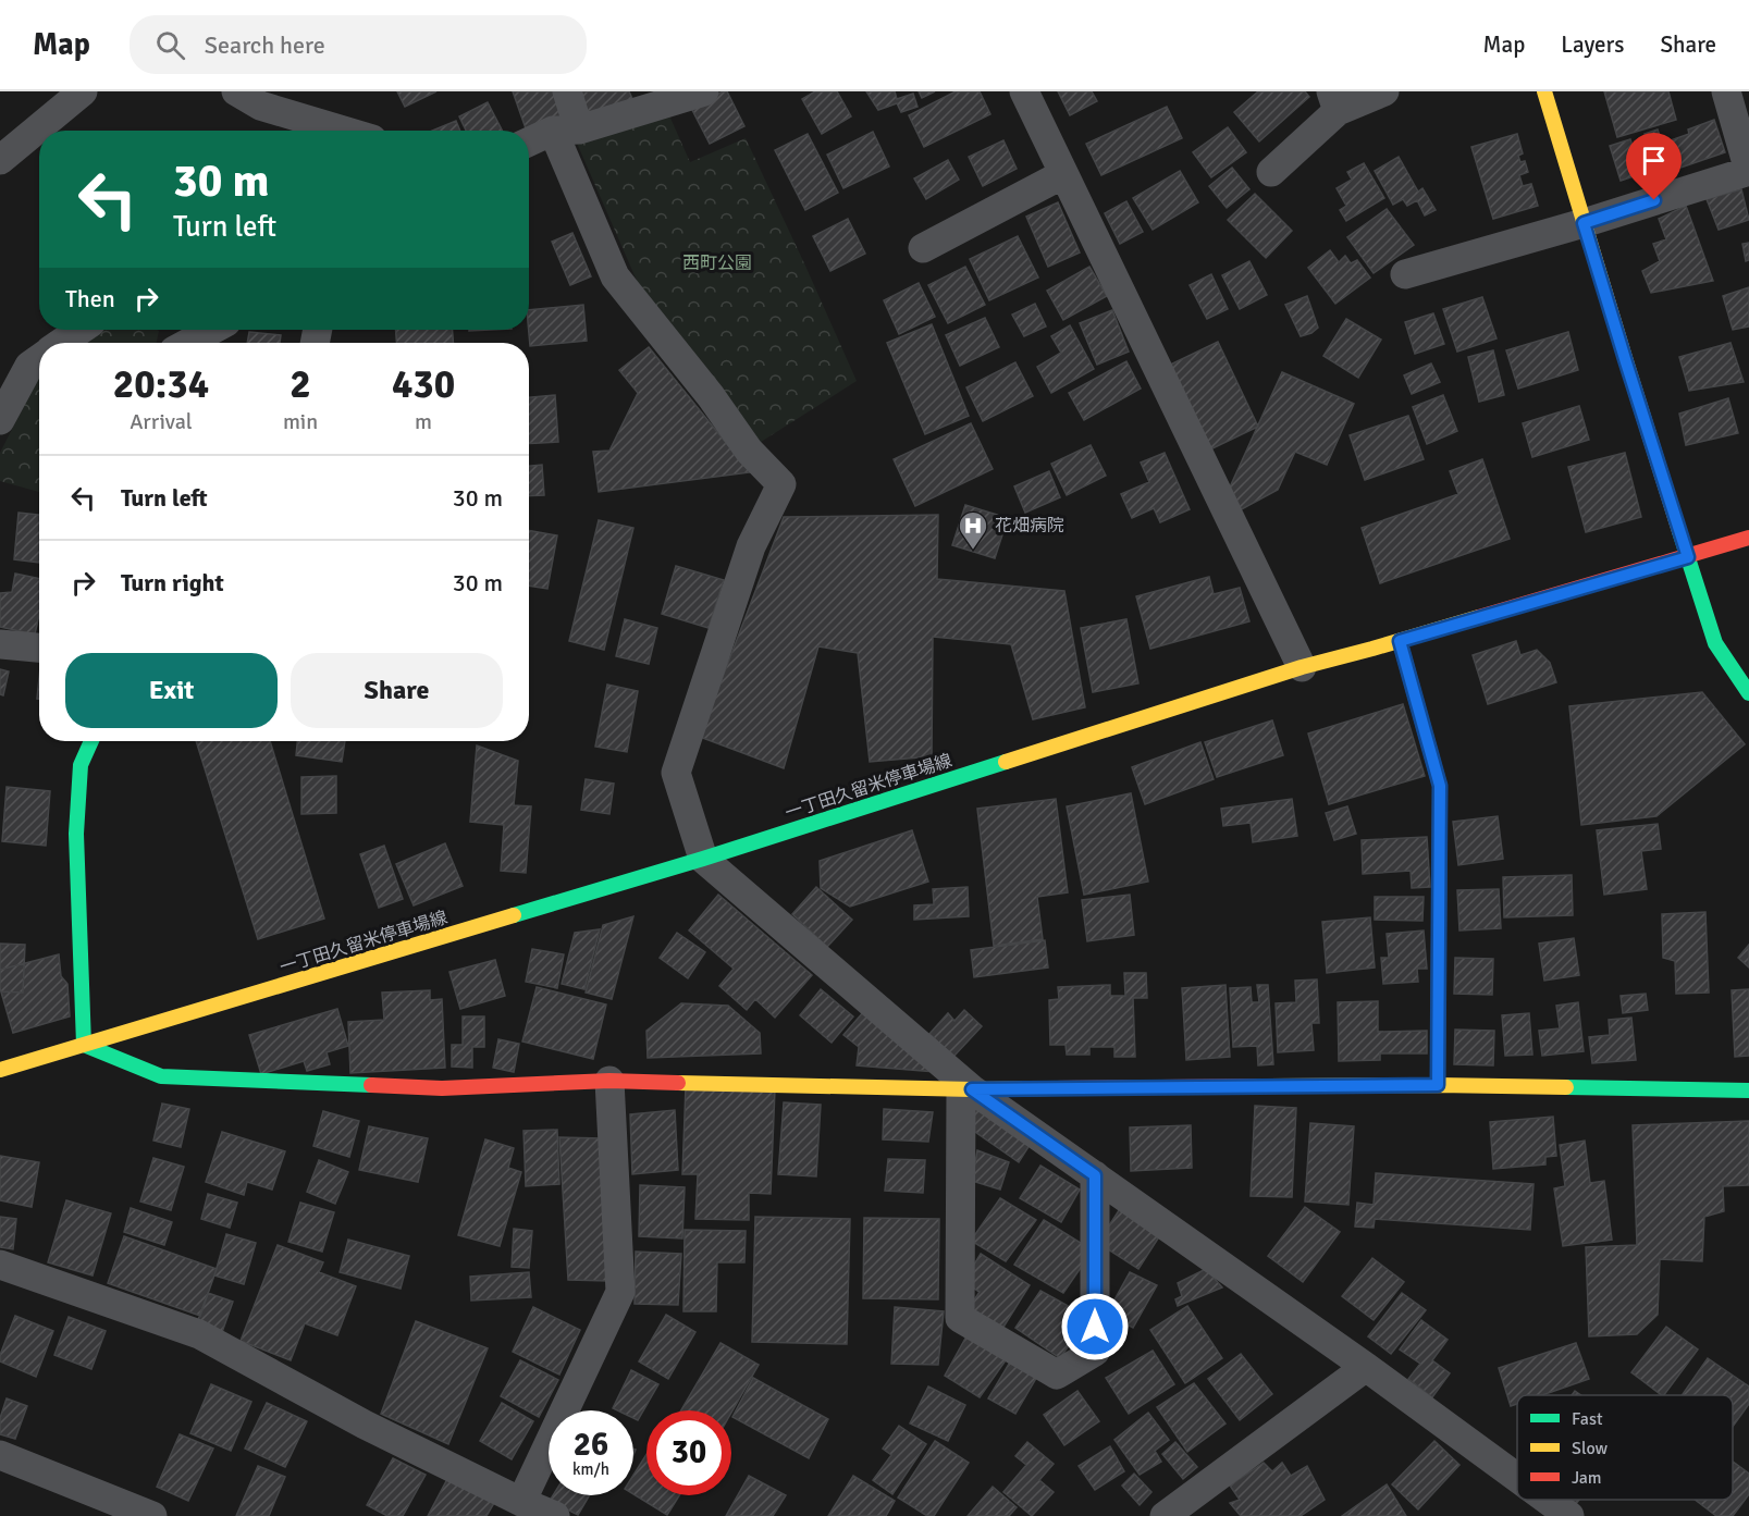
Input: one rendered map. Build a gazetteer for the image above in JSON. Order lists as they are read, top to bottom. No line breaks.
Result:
{"streets":{"street":["一丁田久留米停車場線"]},"parks":["西町公園"],"places":{"hospital":["花畑病院"]},"legend":["Fast","Slow","Jam"],"page":{"header":"Map","search":"Search here","nav":["Map","Layers","Share"],"turn":["30 m","Turn left"],"then":"Then","eta":["20:34","Arrival","2","min","430","m"],"list":[{"name":"Turn left","value":"30 m"},{"name":"Turn right","value":"30 m"}],"buttons":["Exit","Share"],"speed":"26 km/h","limit":"30"}}
